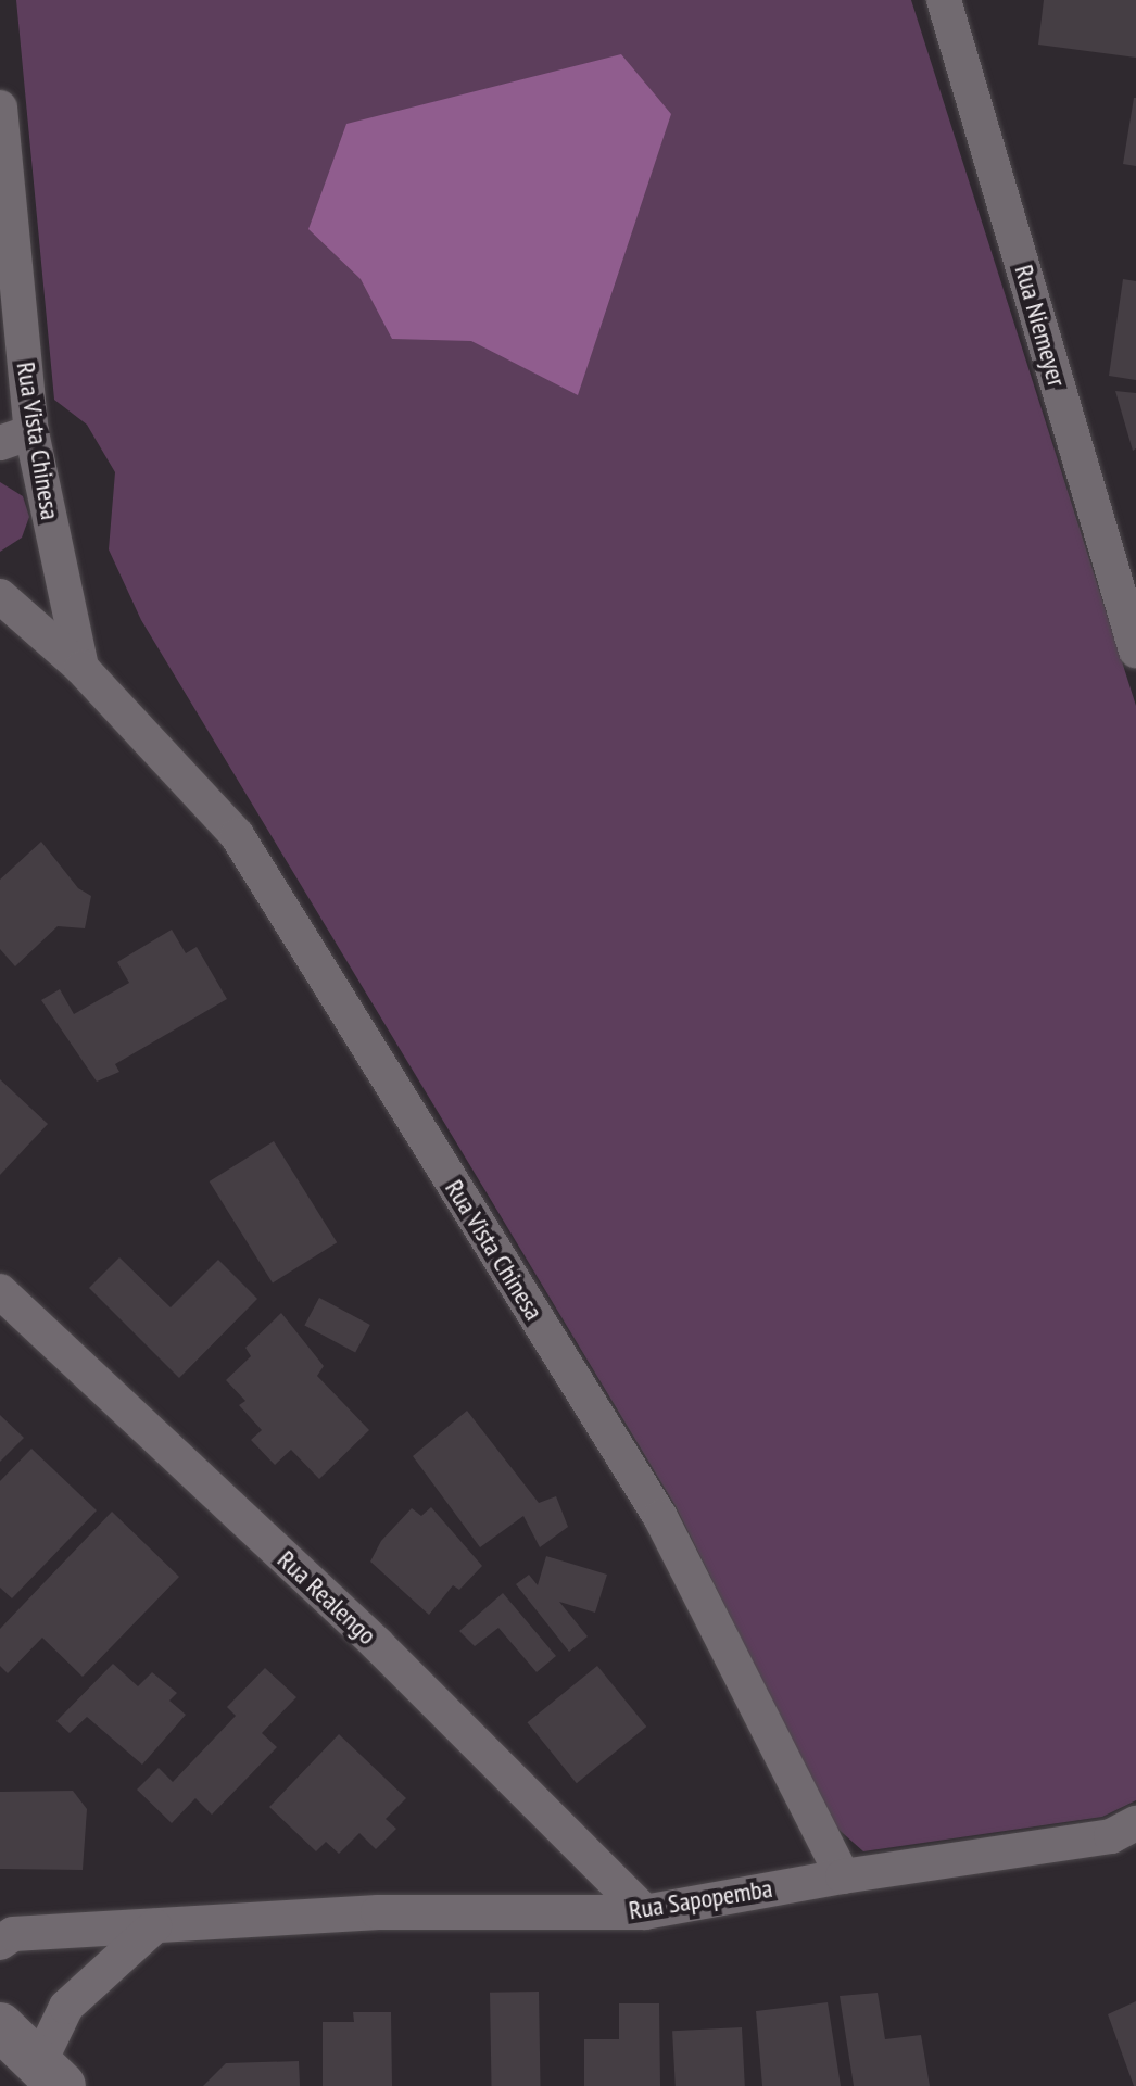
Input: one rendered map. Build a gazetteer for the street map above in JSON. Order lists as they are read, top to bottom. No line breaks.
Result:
{"streets":{"street":["Rua Niemeyer","Rua Vista Chinesa","Rua Realengo","Rua Sapopemba"]},"crossings":[["Rua Vista Chinesa","Rua Sapopemba"],["Rua Realengo","Rua Sapopemba"]]}
